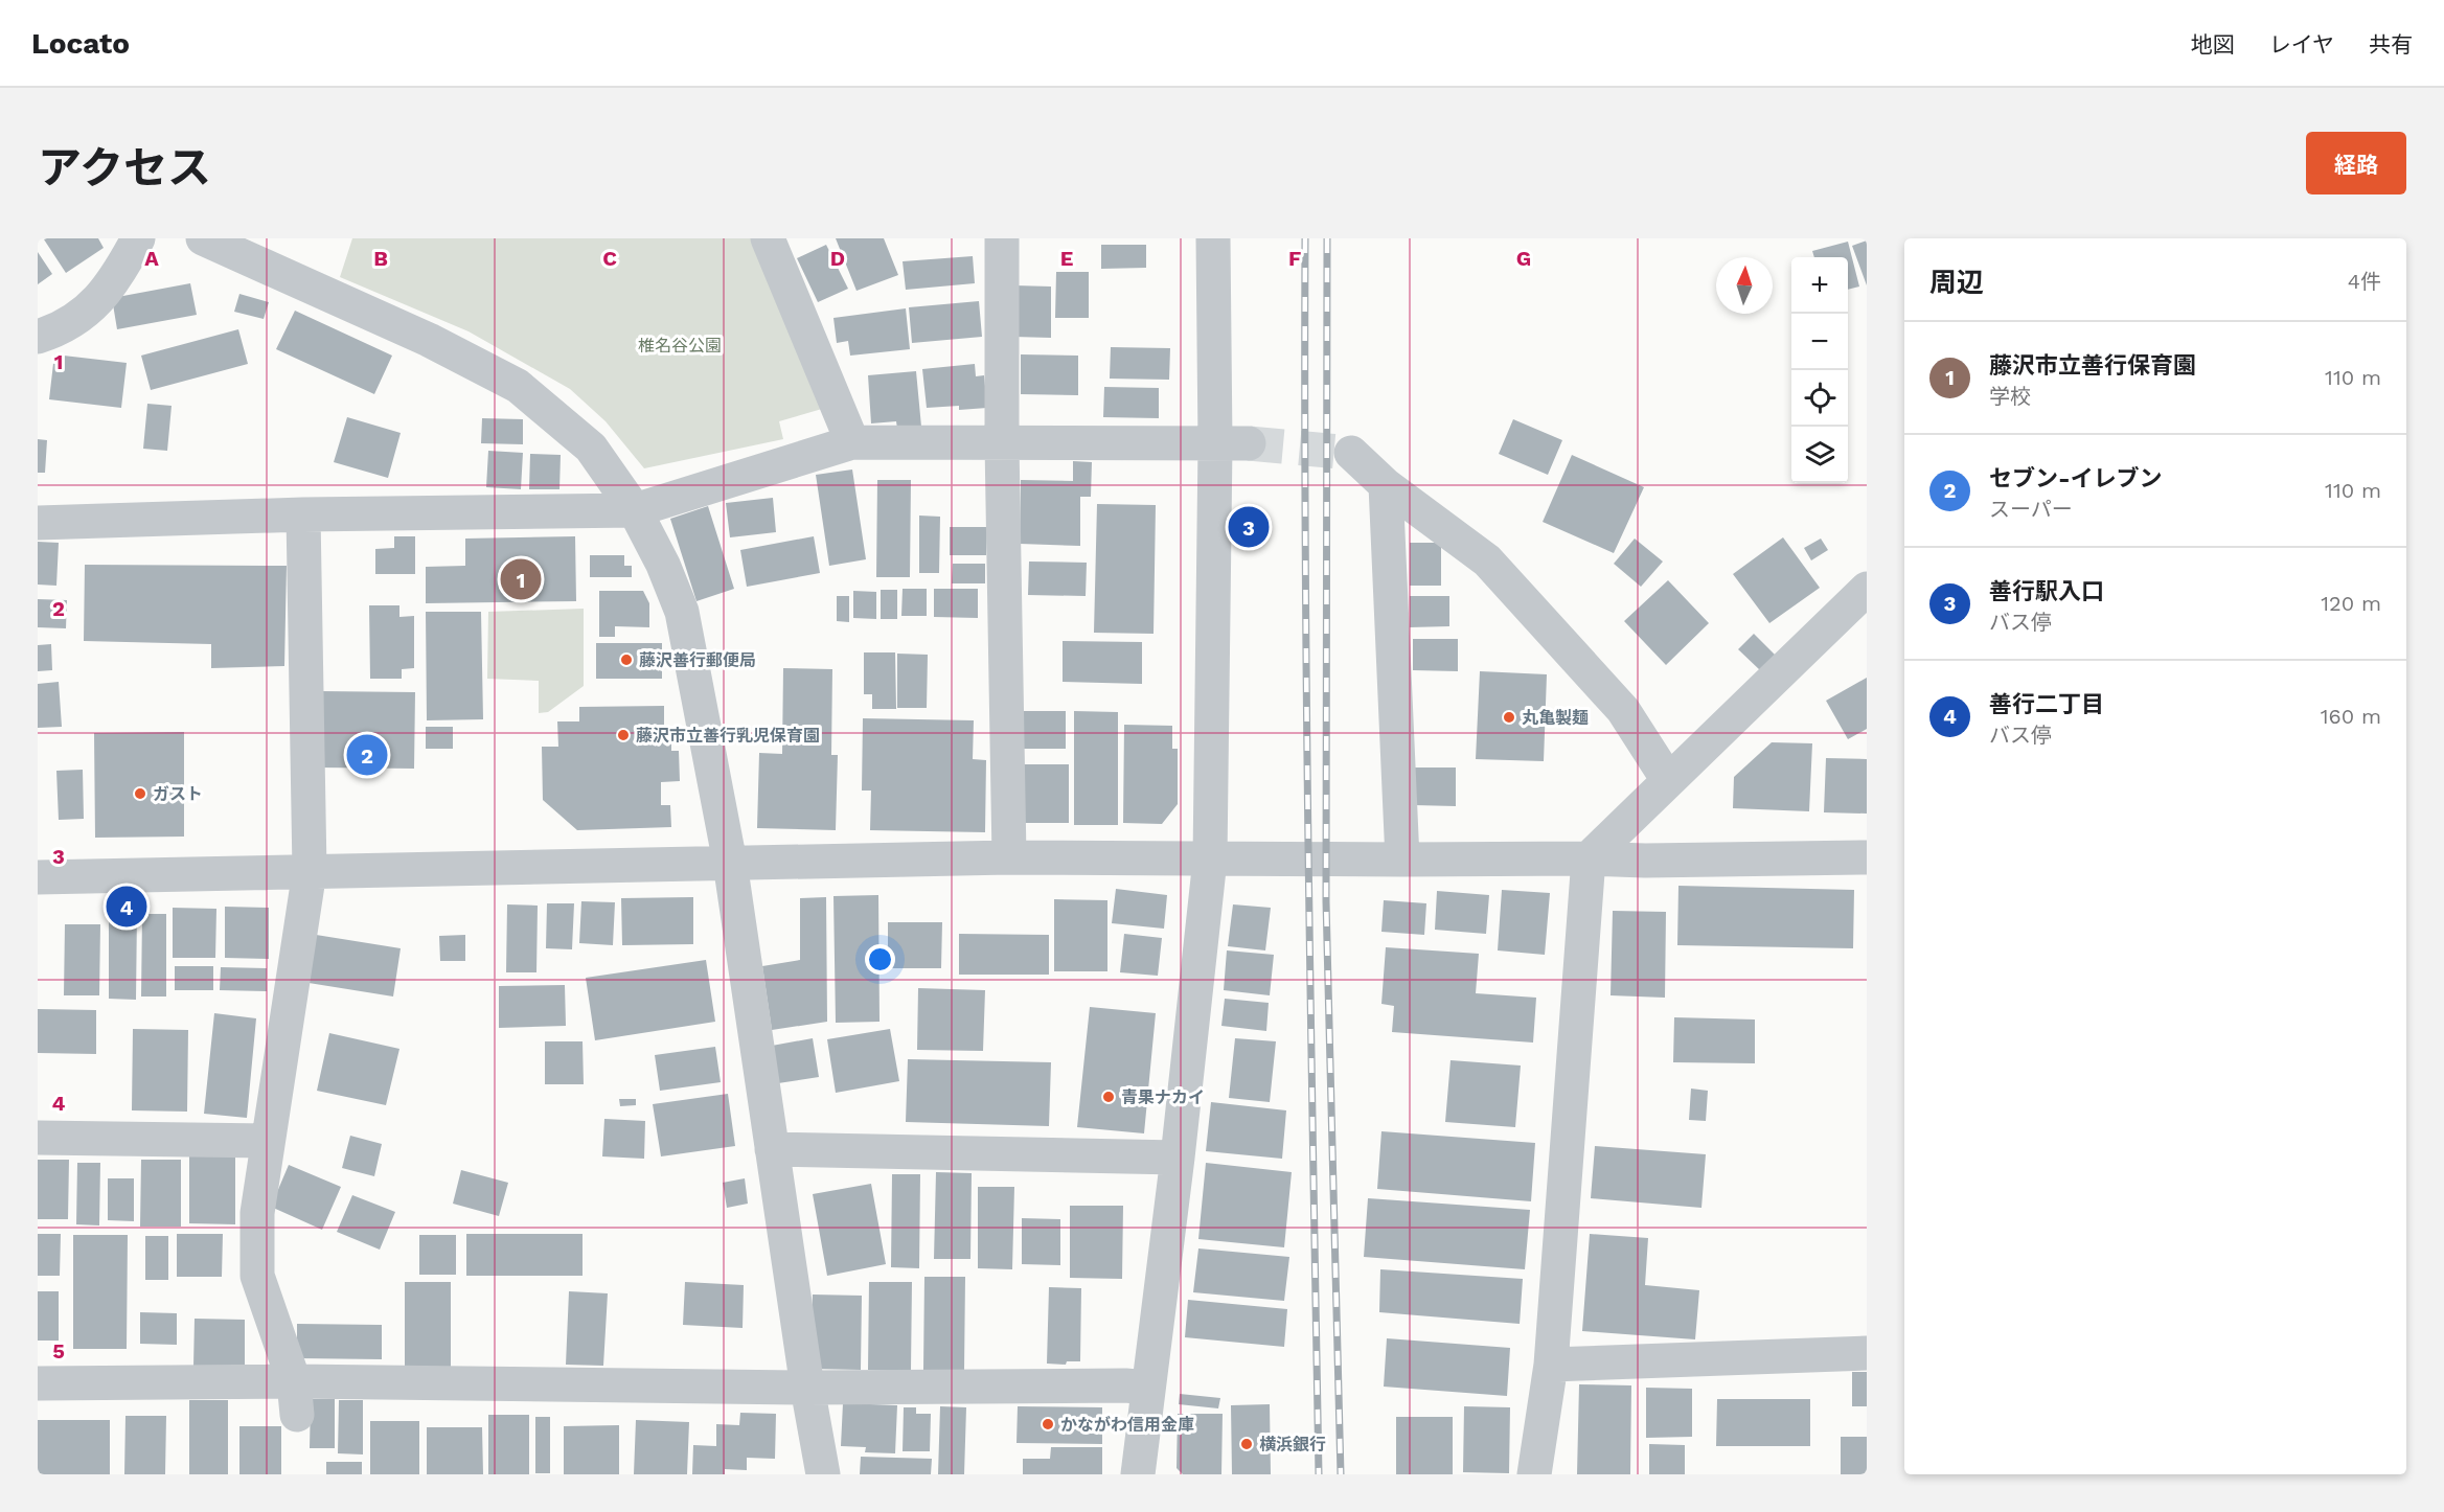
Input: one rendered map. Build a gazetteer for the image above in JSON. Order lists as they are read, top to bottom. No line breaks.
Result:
{"parks":["椎名谷公園"],"places":["藤沢善行郵便局","丸亀製麺","藤沢市立善行乳児保育園","ガスト","青果ナカイ","かながわ信用金庫","横浜銀行"],"north":"top","page":{"header":"Locato","nav":["地図","レイヤ","共有"],"title":"アクセス","buttons":"経路","heading":["周辺","4件"],"map_buttons":["+","−"],"list":[{"mark":"1","name":"藤沢市立善行保育園","note":"学校","value":"110 m"},{"mark":"2","name":"セブン-イレブン","note":"スーパー","value":"110 m"},{"mark":"3","name":"善行駅入口","note":"バス停","value":"120 m"},{"mark":"4","name":"善行二丁目","note":"バス停","value":"160 m"}],"pins":["3","1","2","4"]},"grid":{"columns":["A","B","C","D","E","F","G"],"rows":["1","2","3","4","5"]}}
